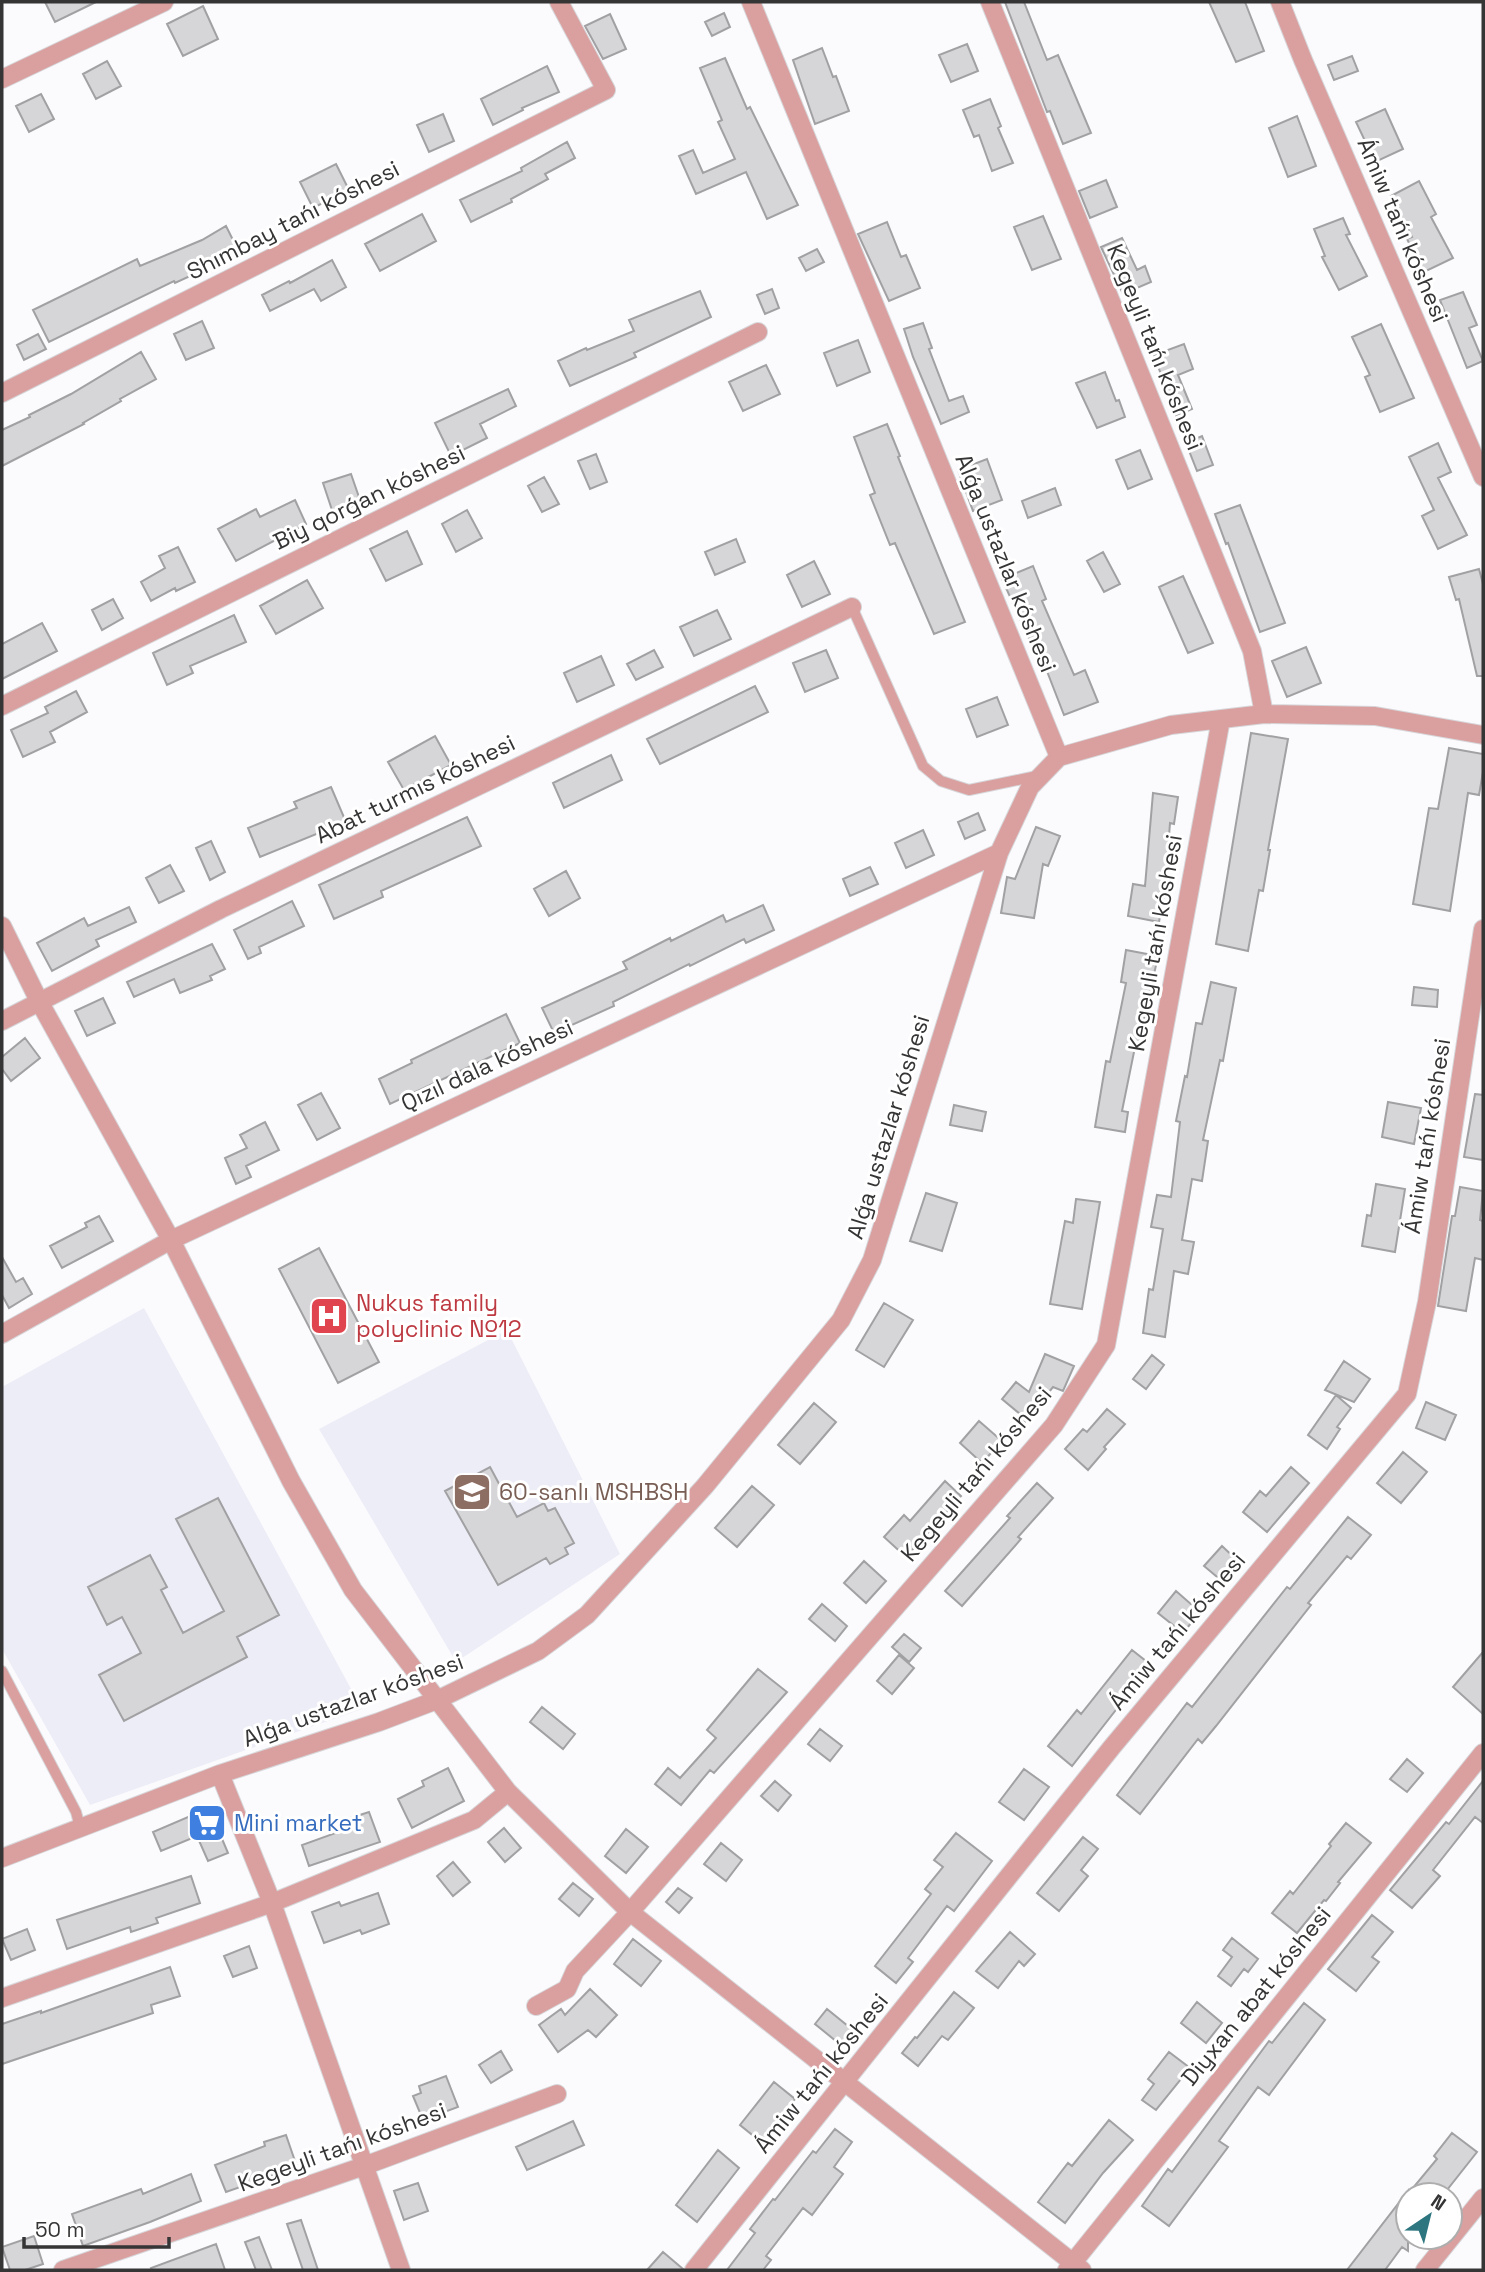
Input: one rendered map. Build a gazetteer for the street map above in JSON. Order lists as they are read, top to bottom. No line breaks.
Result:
{"streets":{"street":["Shımbay tańı kóshesi","Ámiw tańı kóshesi","Kegeyli tańı kóshesi","Biy qorǵan kóshesi","Alǵa ustazlar kóshesi","Abat turmıs kóshesi","Qızıl dala kóshesi","Diyxan abat kóshesi"]},"crossings":[["Alǵa ustazlar kóshesi","Qızıl dala kóshesi"]],"places":{"hospital":["Nukus family polyclinic №12"],"school or university":["60-sanlı MSHBSH"],"supermarket":["Mini market"]},"scale_bar":"50 m","north":"top right"}
